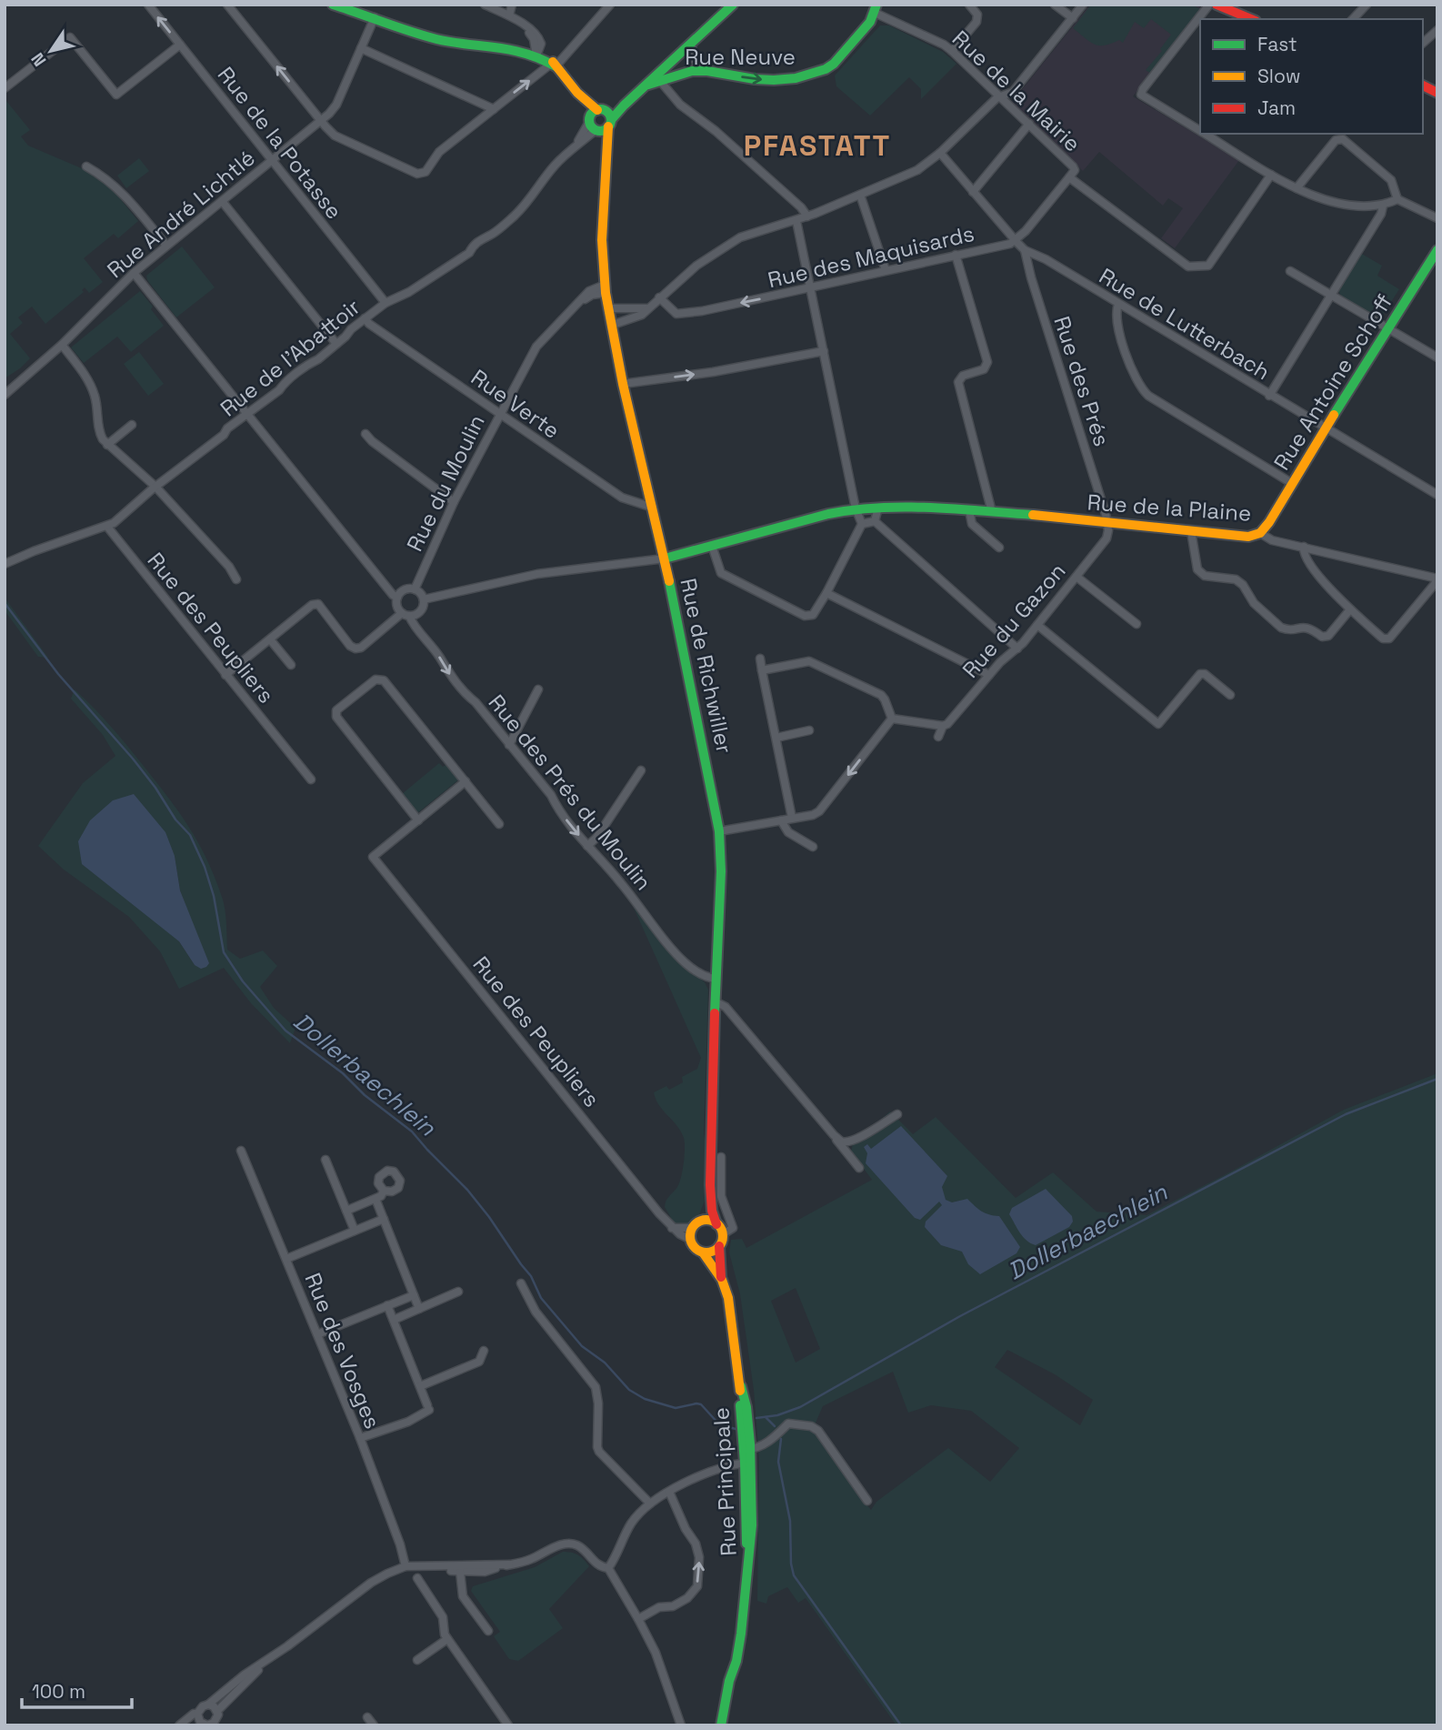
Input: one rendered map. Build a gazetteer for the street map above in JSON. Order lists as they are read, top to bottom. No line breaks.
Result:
{"streets":{"main road":["Rue Neuve","Rue Antoine Schoff","Rue de la Plaine","Rue de Richwiller","Rue Principale"],"street":["Rue de la Mairie","Rue de la Potasse","Rue André Lichtlé","Rue des Maquisards","Rue de Lutterbach","Rue de l'Abattoir","Rue des Prés","Rue Verte","Rue du Moulin","Rue du Gazon","Rue des Peupliers","Rue des Prés du Moulin","Rue des Vosges"]},"crossings":[["Rue Neuve","Rue de la Mairie"],["Rue de la Potasse","Rue André Lichtlé"],["Rue de la Potasse","Rue de l'Abattoir"],["Rue des Maquisards","Rue de Lutterbach"],["Rue de Lutterbach","Rue des Prés"],["Rue de Lutterbach","Rue Antoine Schoff"],["Rue de l'Abattoir","Rue Verte"],["Rue de l'Abattoir","Rue des Peupliers"],["Rue de l'Abattoir","Rue de Richwiller"],["Rue des Prés","Rue de la Plaine"],["Rue des Prés","Rue du Gazon"],["Rue Antoine Schoff","Rue de la Plaine"],["Rue Verte","Rue du Moulin"],["Rue Verte","Rue de Richwiller"],["Rue du Moulin","Rue de Richwiller"],["Rue du Moulin","Rue des Prés du Moulin"],["Rue de la Plaine","Rue du Gazon"],["Rue de la Plaine","Rue de Richwiller"],["Rue des Peupliers","Rue de Richwiller"],["Rue de Richwiller","Rue des Prés du Moulin"]],"one_way":["Rue Neuve","Rue des Prés du Moulin"],"districts":["PFASTATT"],"water":["Dollerbaechlein"],"legend":["Fast","Slow","Jam"],"scale_bar":"100 m","north":"bottom left"}
